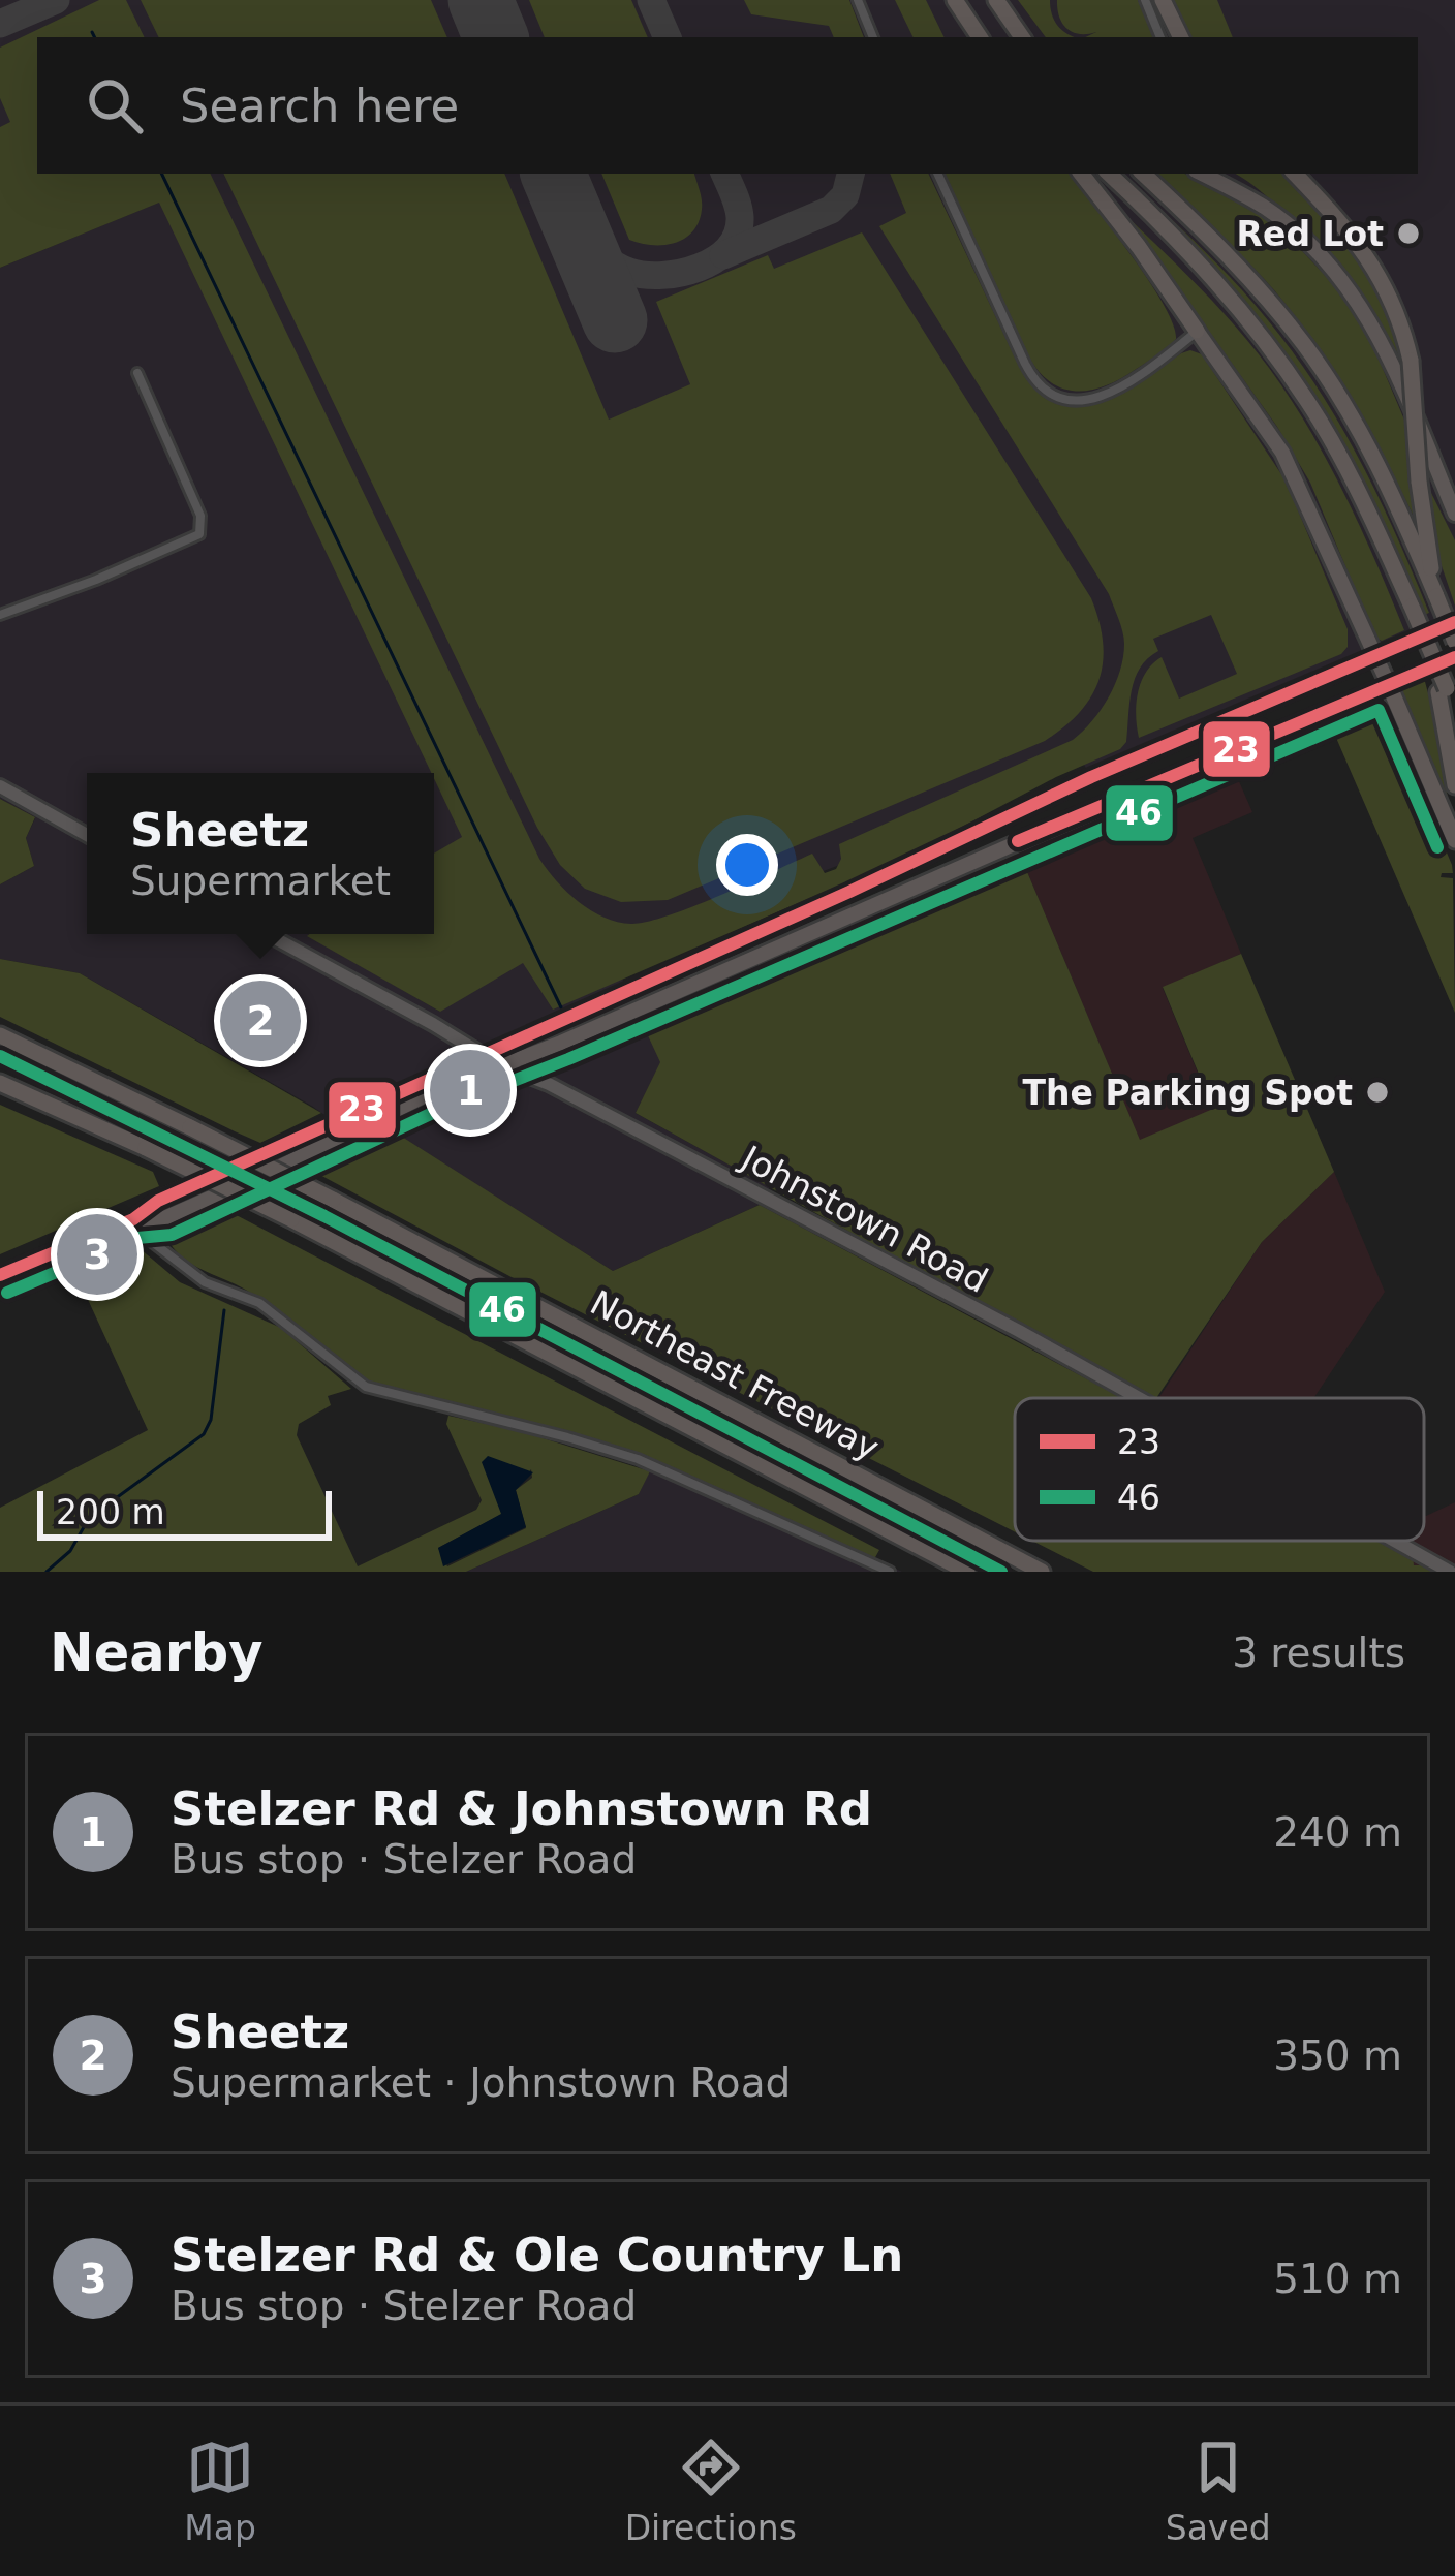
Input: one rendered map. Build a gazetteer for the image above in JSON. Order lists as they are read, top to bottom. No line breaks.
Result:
{"streets":{"highway":["Northeast Freeway"],"main road":["Johnstown Road"]},"places":["Red Lot","The Parking Spot"],"lines":["transit line 23","transit line 46"],"legend":["23","46"],"scale_bar":"200 m","page":{"search":"Search here","popup":["Sheetz","Supermarket"],"pins":["2","1","3"],"scale":"200 m","heading":["Nearby","3 results"],"list":[{"mark":"1","name":"Stelzer Rd & Johnstown Rd","note":"Bus stop · Stelzer Road","value":"240 m"},{"mark":"2","name":"Sheetz","note":"Supermarket · Johnstown Road","value":"350 m"},{"mark":"3","name":"Stelzer Rd & Ole Country Ln","note":"Bus stop · Stelzer Road","value":"510 m"}],"nav":["Map","Directions","Saved"]}}
